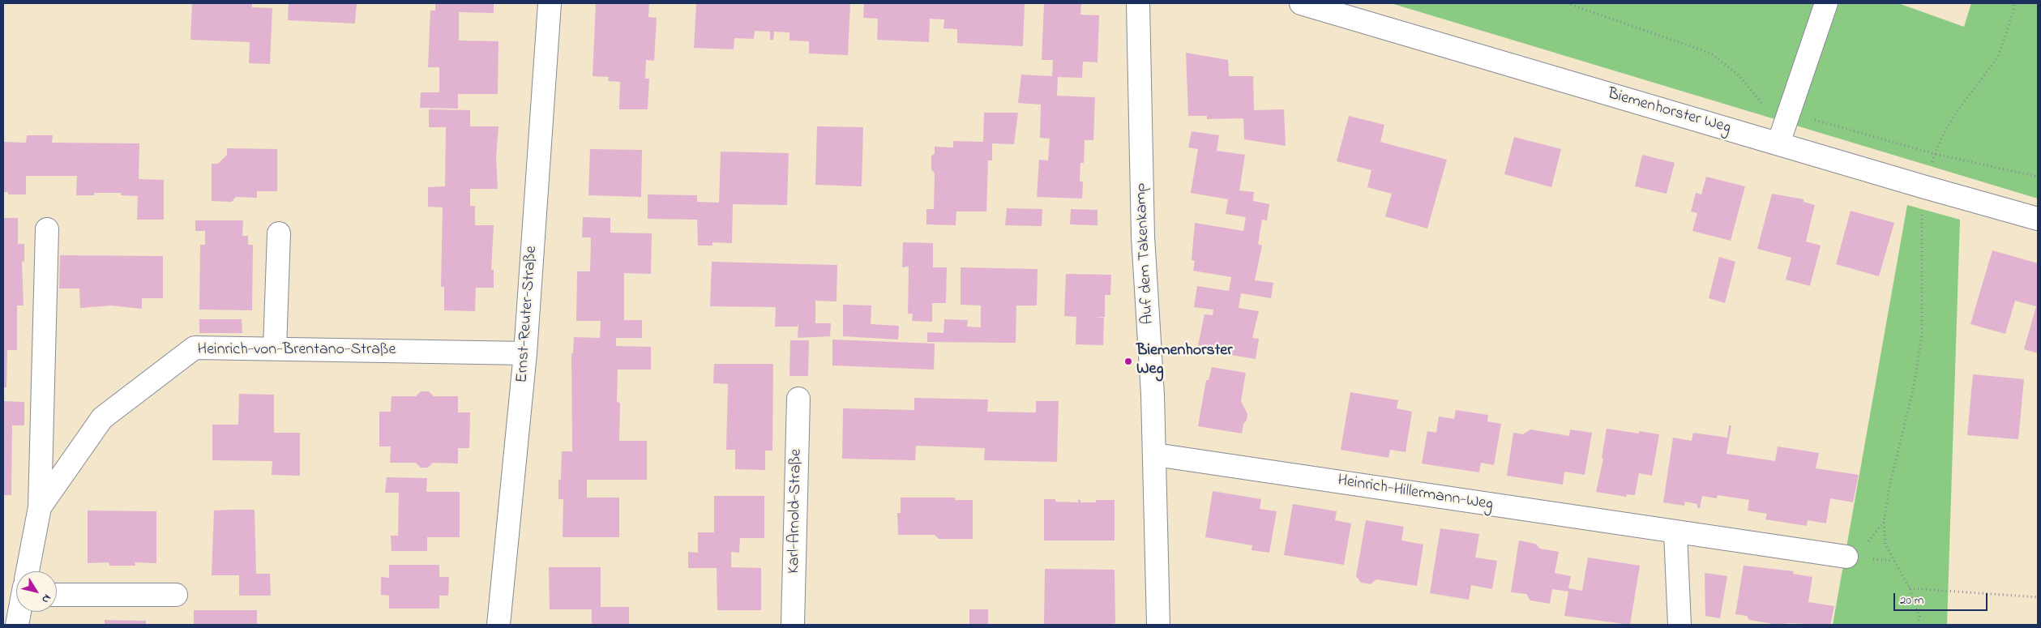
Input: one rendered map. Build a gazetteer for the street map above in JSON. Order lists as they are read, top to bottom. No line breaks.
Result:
{"streets":{"street":["Biemenhorster Weg","Auf dem Takenkamp","Ernst-Reuter-Straße","Heinrich-von-Brentano-Straße","Heinrich-Hillermann-Weg","Karl-Arnold-Straße"]},"crossings":[["Auf dem Takenkamp","Heinrich-Hillermann-Weg"],["Ernst-Reuter-Straße","Heinrich-von-Brentano-Straße"]],"places":["Biemenhorster Weg"],"scale_bar":"20 m","north":"bottom right"}
